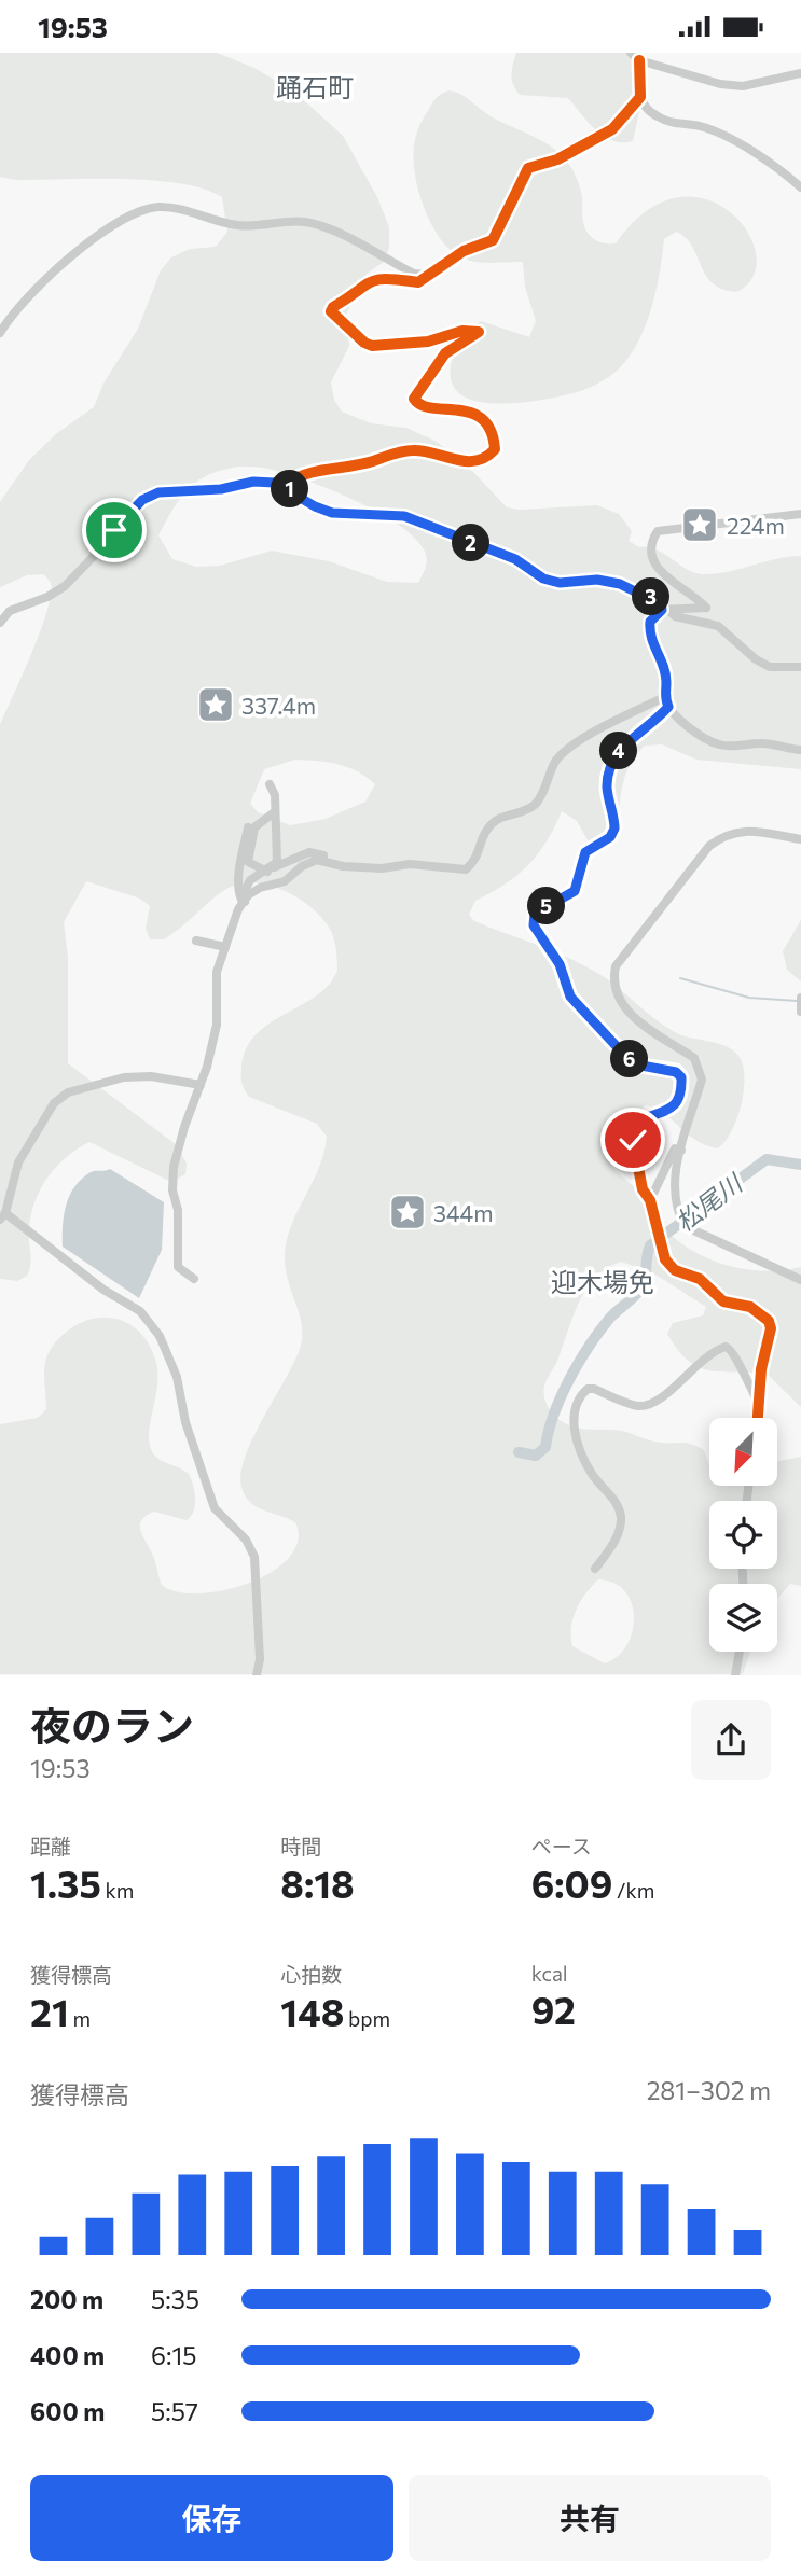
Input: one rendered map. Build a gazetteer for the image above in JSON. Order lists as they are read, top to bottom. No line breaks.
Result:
{"districts":["踊石町","迎木場免"],"water":["松尾川"],"places":{"place":["224m","337.4m","344m"]},"north":"bottom left","page":{"status":"19:53","pins":["1","2","3","4","5","6"],"heading":["夜のラン","19:53"],"stats":[["距離","1.35 km"],["時間","8:18"],["ペース","6:09 /km"],["獲得標高","21 m"],["心拍数","148 bpm"],["kcal","92"]],"chart":["獲得標高","281–302 m"],"list":[{"name":"200 m","note":"5:35"},{"name":"400 m","note":"6:15"},{"name":"600 m","note":"5:57"}],"buttons":["保存","共有"]}}
